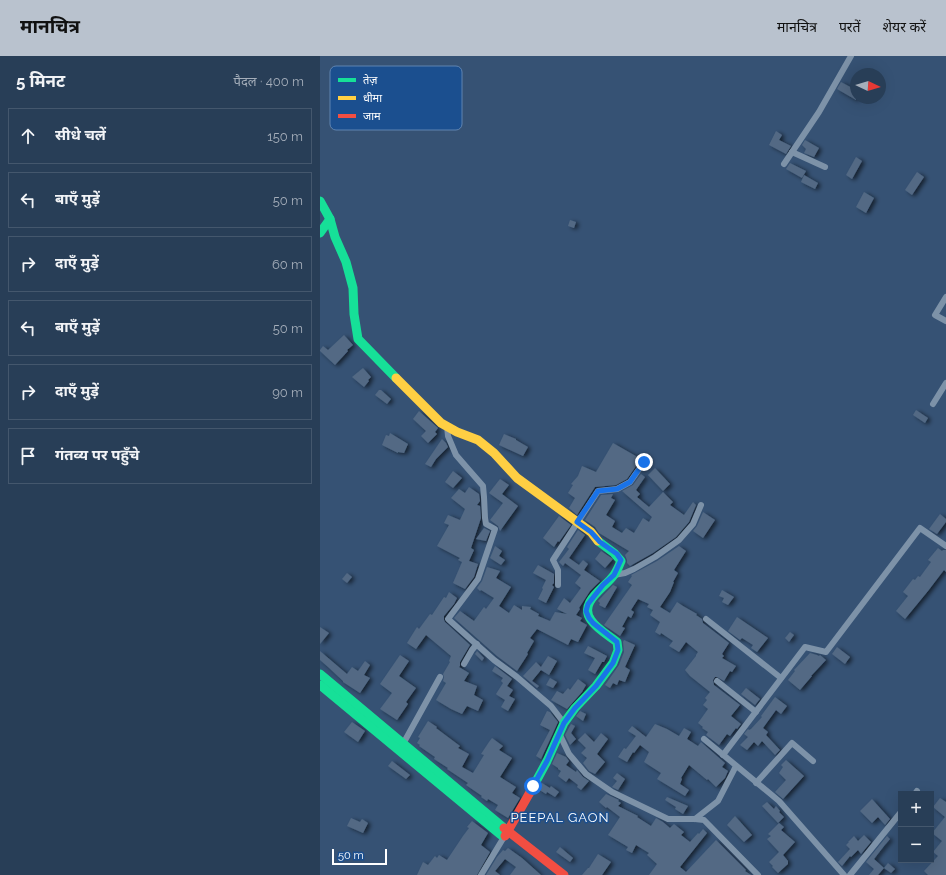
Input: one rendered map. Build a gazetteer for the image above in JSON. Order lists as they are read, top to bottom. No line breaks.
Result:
{"districts":["PEEPAL GAON"],"legend":["तेज़","धीमा","जाम"],"scale_bar":"50 m","north":"right","page":{"header":"मानचित्र","nav":["मानचित्र","परतें","शेयर करें"],"heading":["5 मिनट","पैदल · 400 m"],"list":[["सीधे चलें","150 m"],["बाएँ मुड़ें","50 m"],["दाएँ मुड़ें","60 m"],["बाएँ मुड़ें","50 m"],["दाएँ मुड़ें","90 m"],"गंतव्य पर पहुँचे"],"map_buttons":["+","−"],"scale":"50 m"}}
